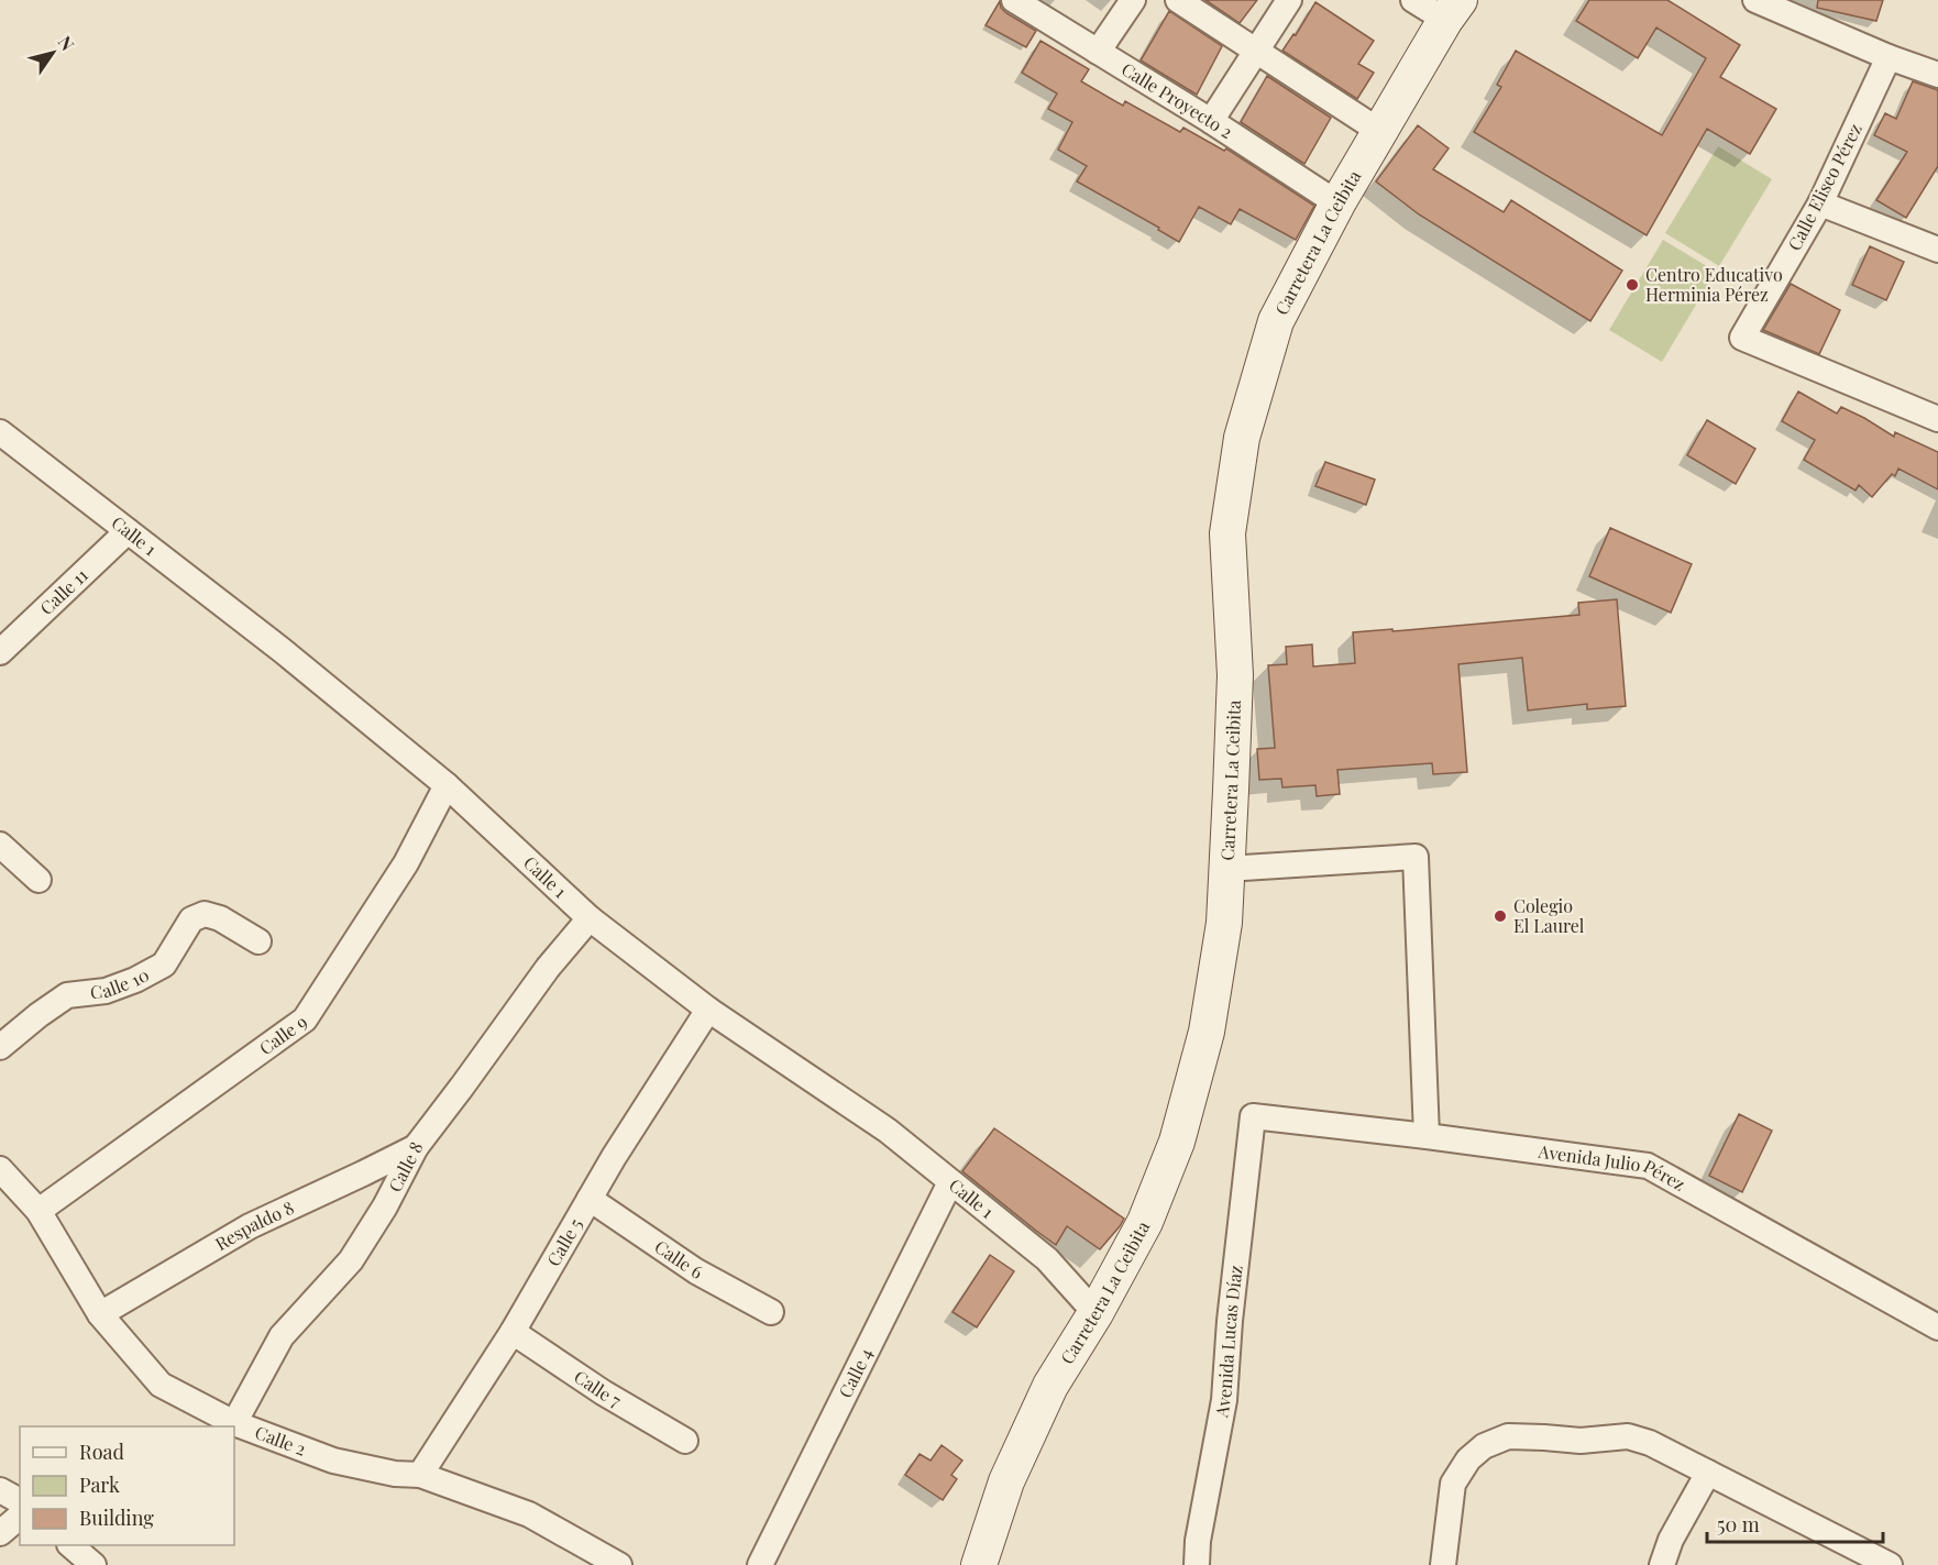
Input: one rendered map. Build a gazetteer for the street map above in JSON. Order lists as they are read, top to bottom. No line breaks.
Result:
{"streets":{"street":["Calle Proyecto 2","Calle Eliseo Pérez","Carretera La Ceibita","Calle 1","Calle 11","Calle 10","Calle 9","Calle 8","Avenida Julio Pérez","Respaldo 8","Calle 5","Calle 6","Avenida Lucas Díaz","Calle 4","Calle 7","Calle 2"]},"crossings":[["Calle Proyecto 2","Carretera La Ceibita"],["Carretera La Ceibita","Calle 1"],["Calle 1","Calle 11"],["Calle 1","Calle 9"],["Calle 1","Calle 8"],["Calle 1","Calle 5"],["Calle 1","Calle 4"],["Calle 9","Calle 2"],["Calle 8","Respaldo 8"],["Calle 8","Calle 2"],["Avenida Julio Pérez","Avenida Lucas Díaz"],["Respaldo 8","Calle 2"],["Calle 5","Calle 6"],["Calle 5","Calle 7"],["Calle 5","Calle 2"]],"places":["Centro Educativo Herminia Pérez","Colegio El Laurel"],"legend":["Road","Park","Building"],"scale_bar":"50 m","north":"top right"}
